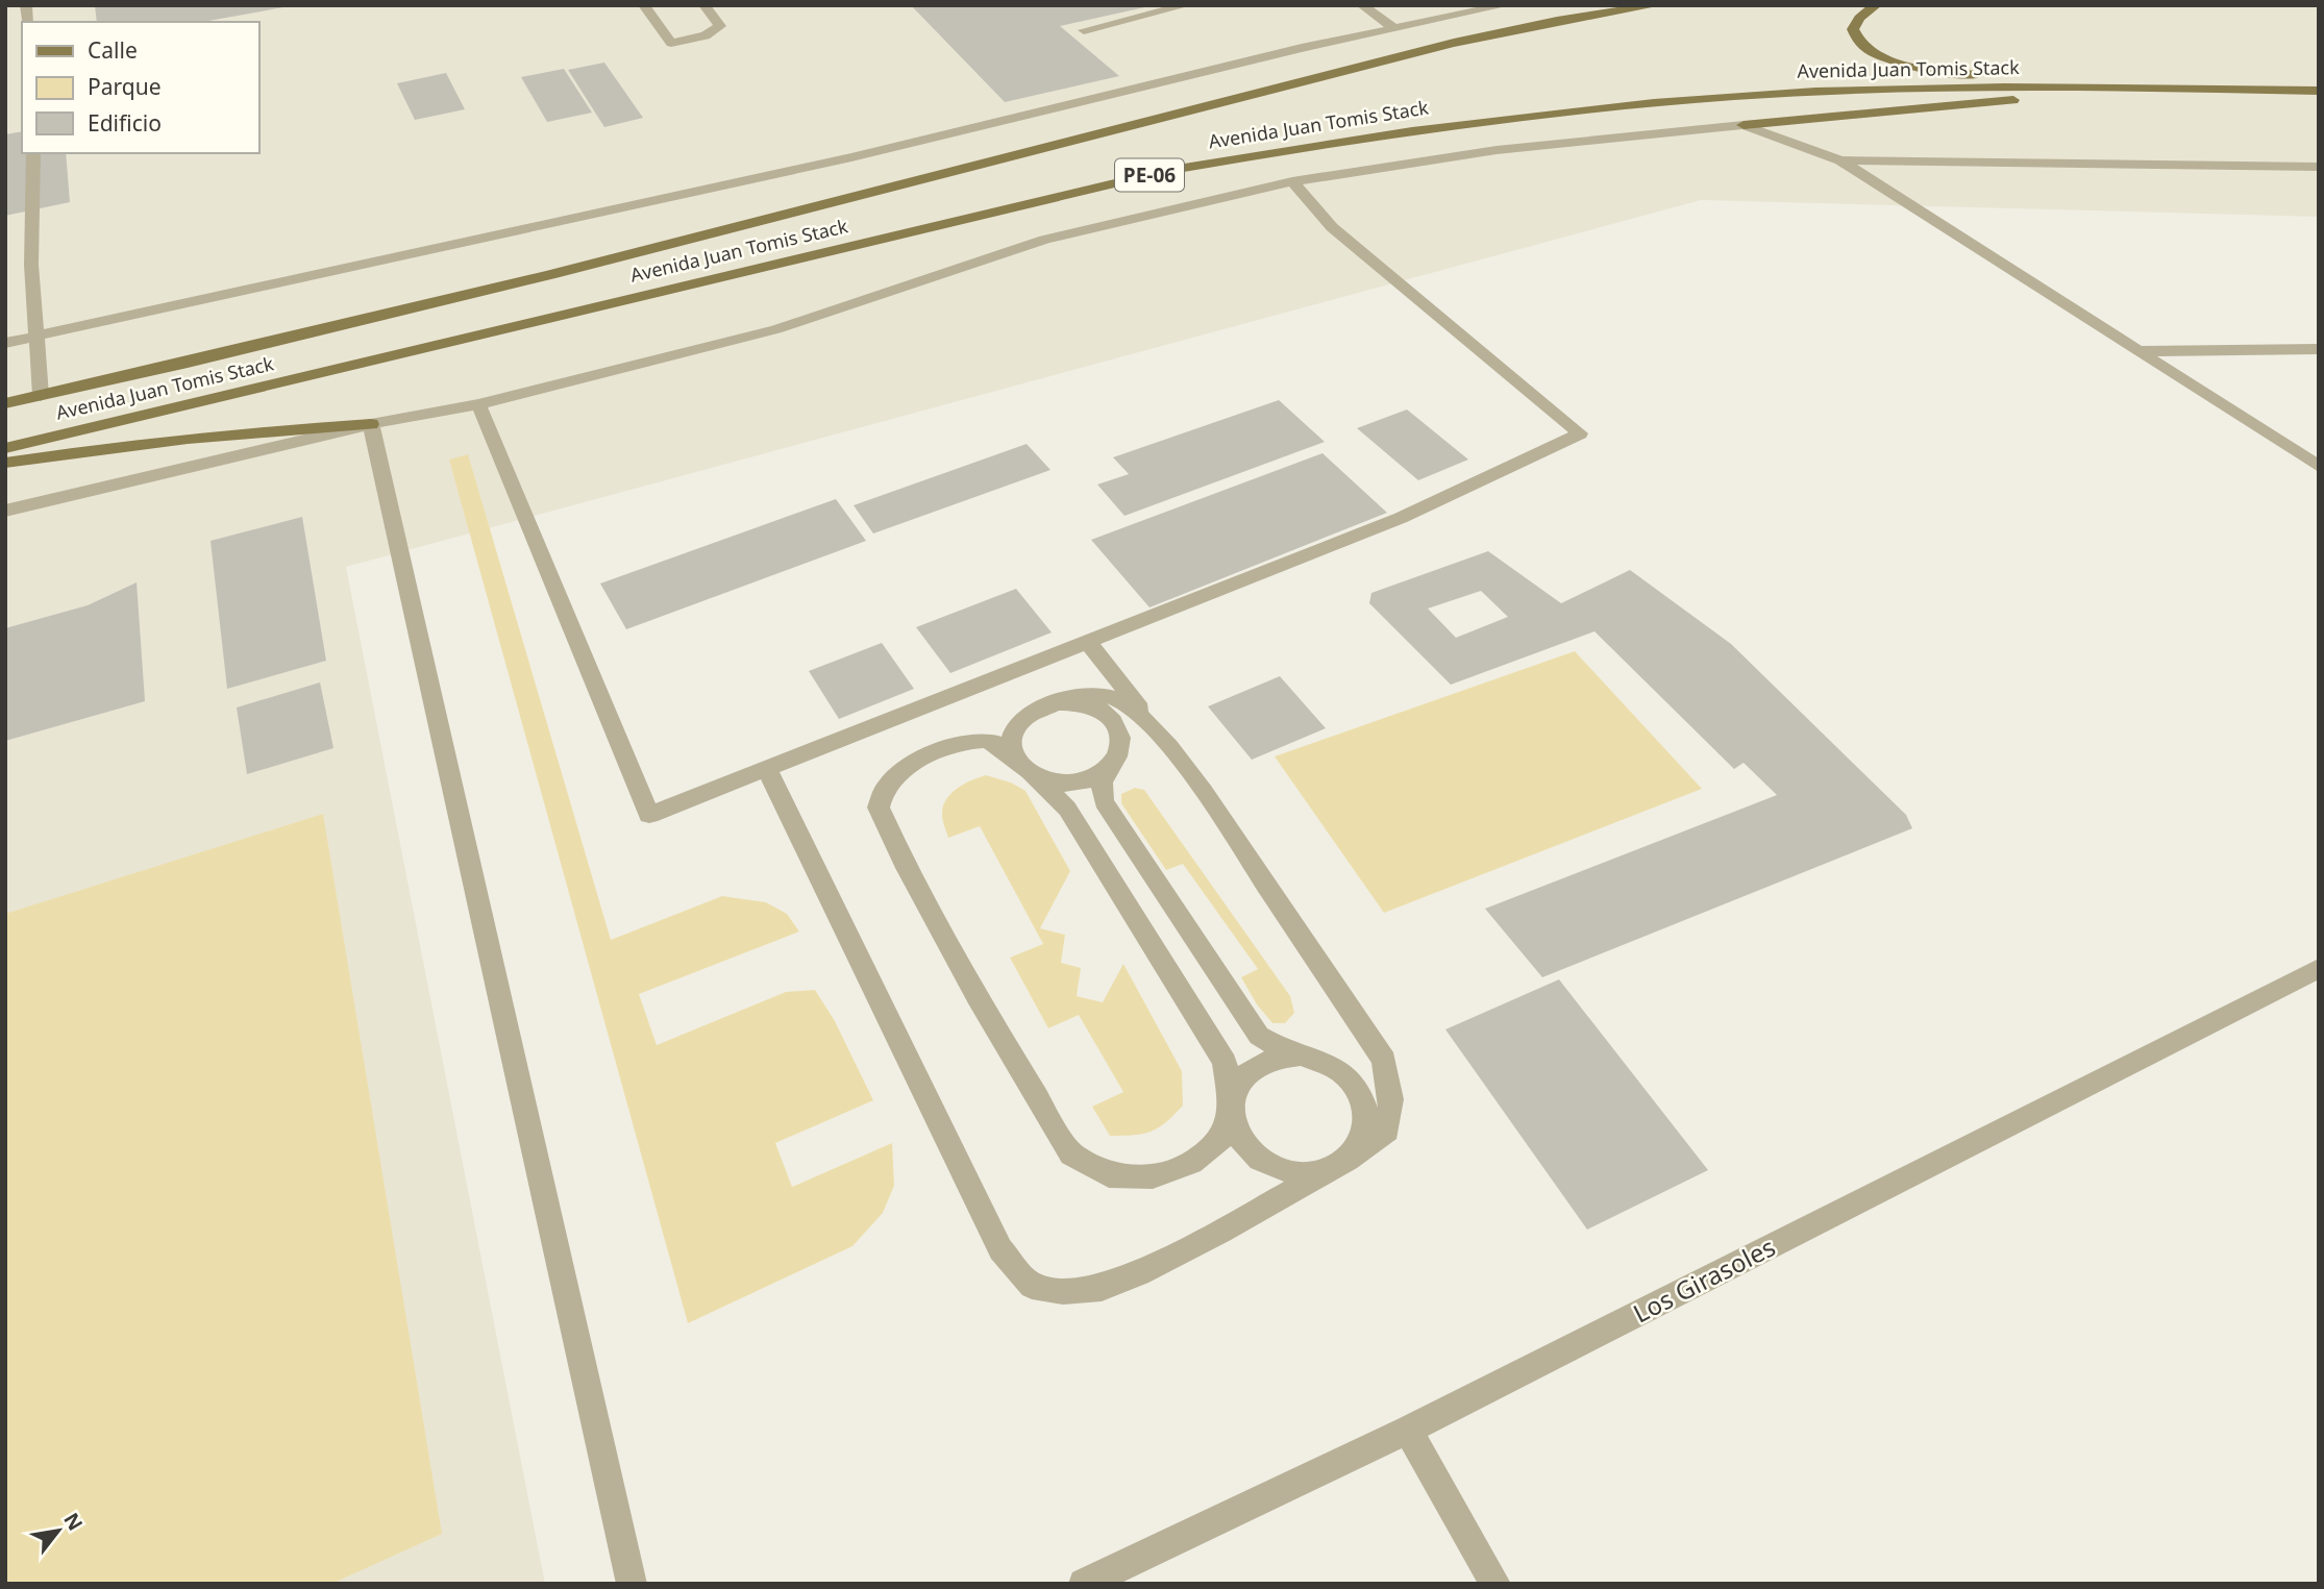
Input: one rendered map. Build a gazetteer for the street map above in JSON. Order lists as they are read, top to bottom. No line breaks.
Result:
{"streets":{"main road":["Avenida Juan Tomis Stack","PE-06"],"street":["Los Girasoles"]},"legend":["Calle","Parque","Edificio"],"north":"top right"}
